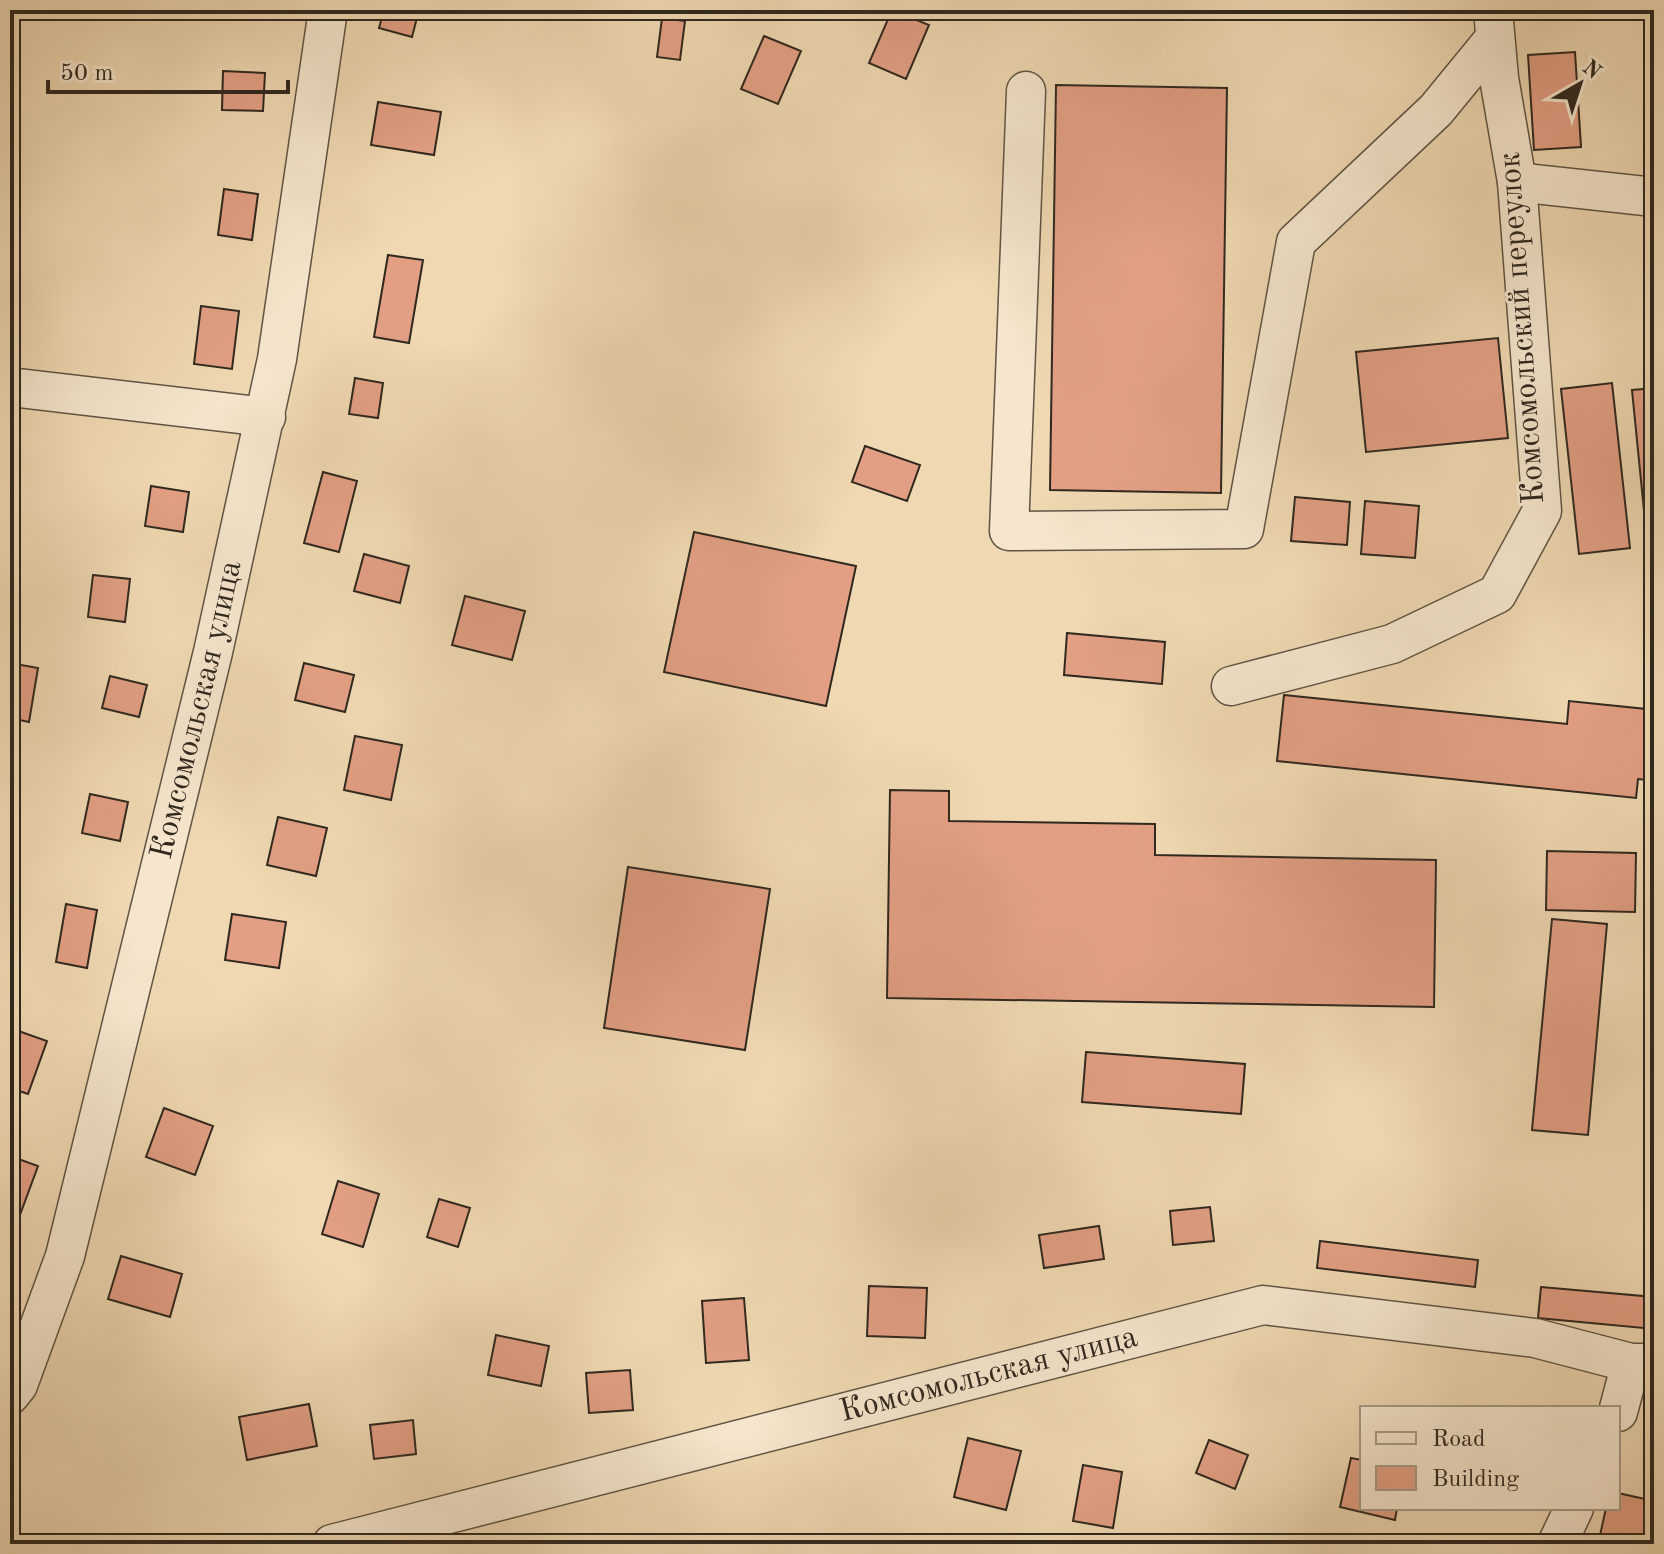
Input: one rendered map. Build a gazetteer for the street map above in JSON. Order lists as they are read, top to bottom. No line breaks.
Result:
{"streets":{"street":["Комсомольский переулок","Комсомольская улица"]},"legend":["Road","Building"],"scale_bar":"50 m","north":"top right"}
